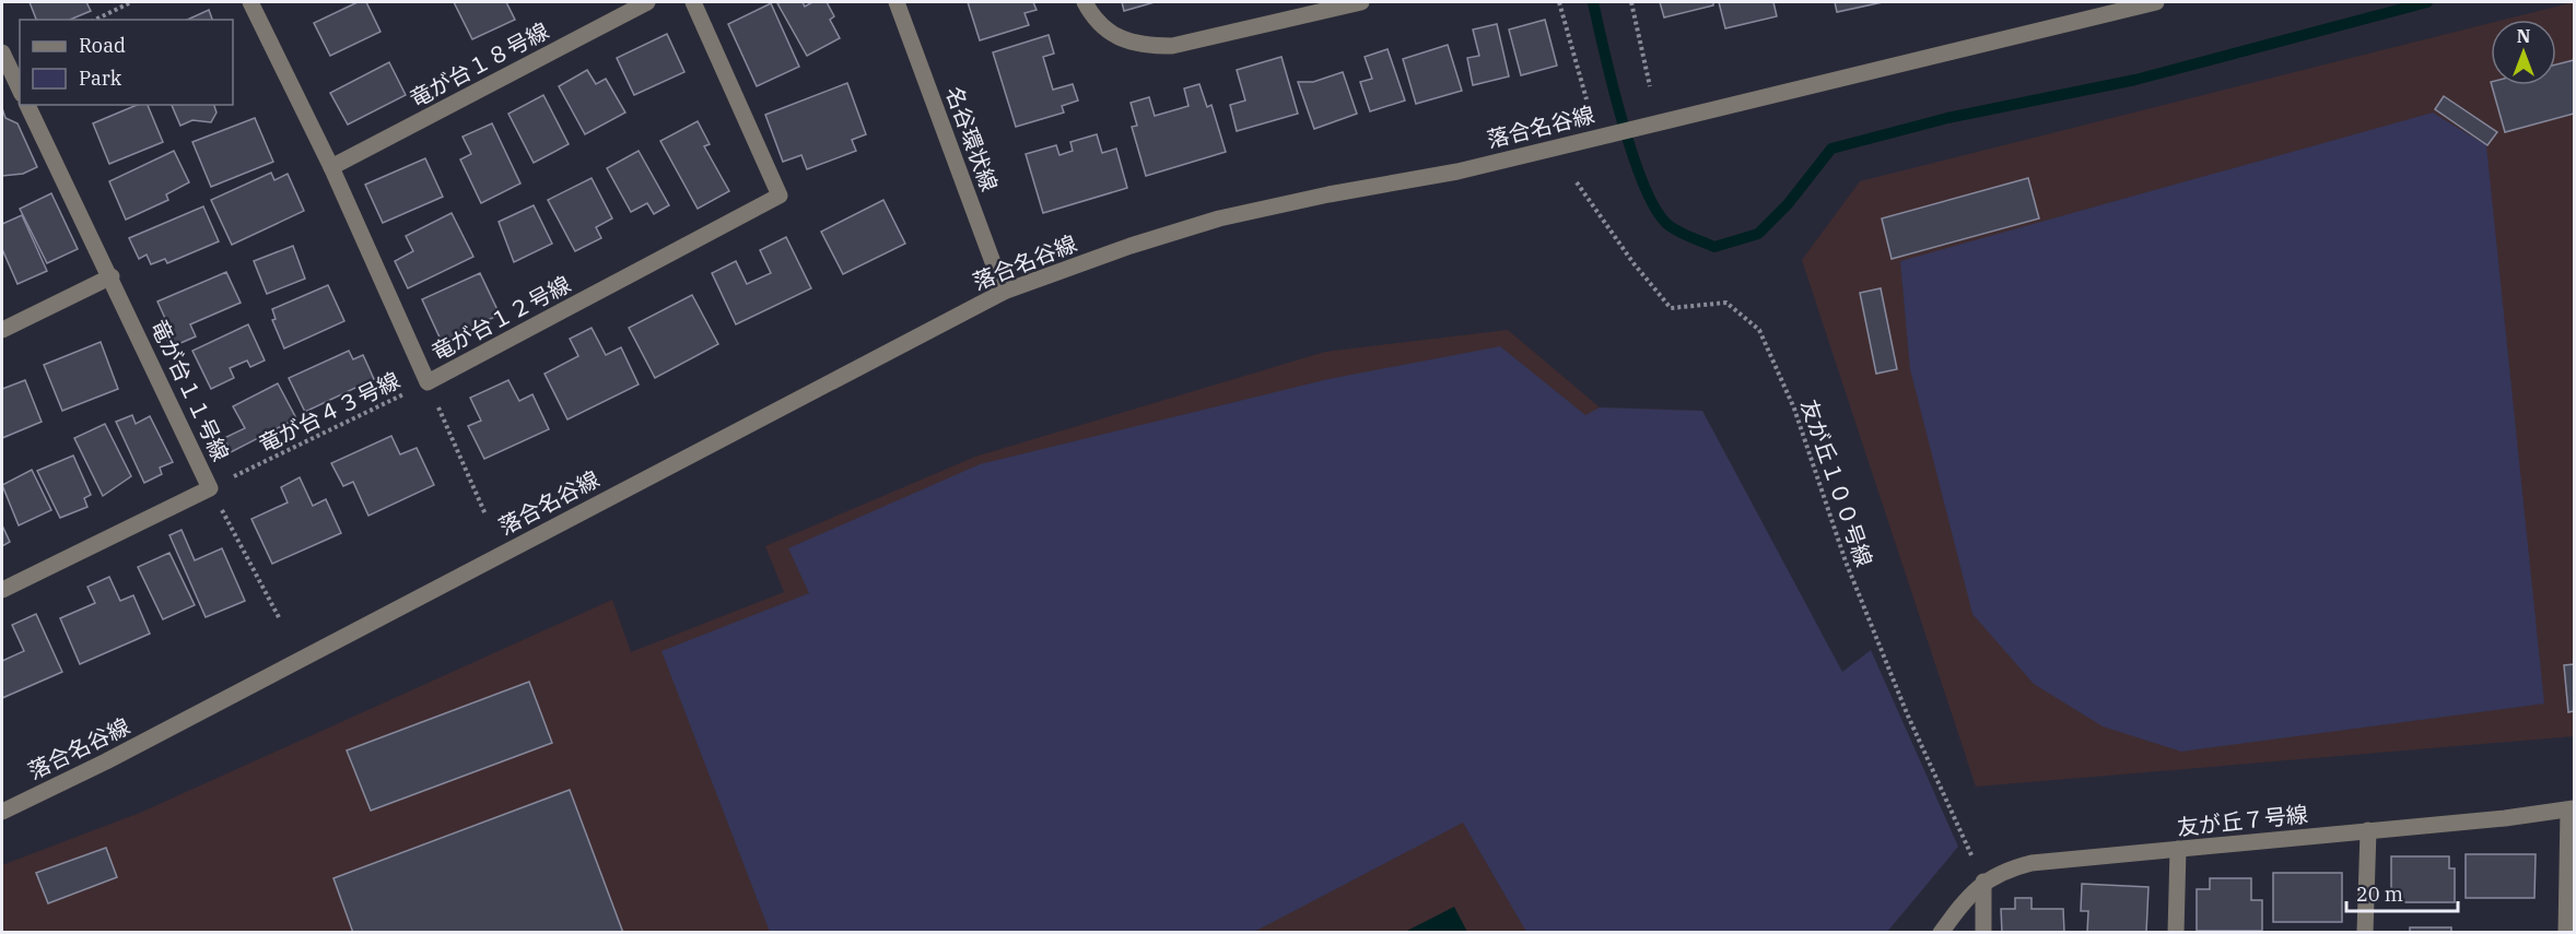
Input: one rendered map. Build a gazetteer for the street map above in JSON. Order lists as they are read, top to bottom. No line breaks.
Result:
{"streets":{"street":["竜が台１８号線","落合名谷線","名谷環状線","竜が台１２号線","竜が台１１号線","友が丘７号線"],"path":["竜が台４３号線","友が丘１００号線"]},"crossings":[["竜が台１８号線","竜が台１２号線"],["落合名谷線","名谷環状線"],["竜が台１２号線","竜が台４３号線"],["竜が台１１号線","竜が台４３号線"],["友が丘１００号線","友が丘７号線"]],"legend":["Road","Park"],"scale_bar":"20 m","north":"top"}
